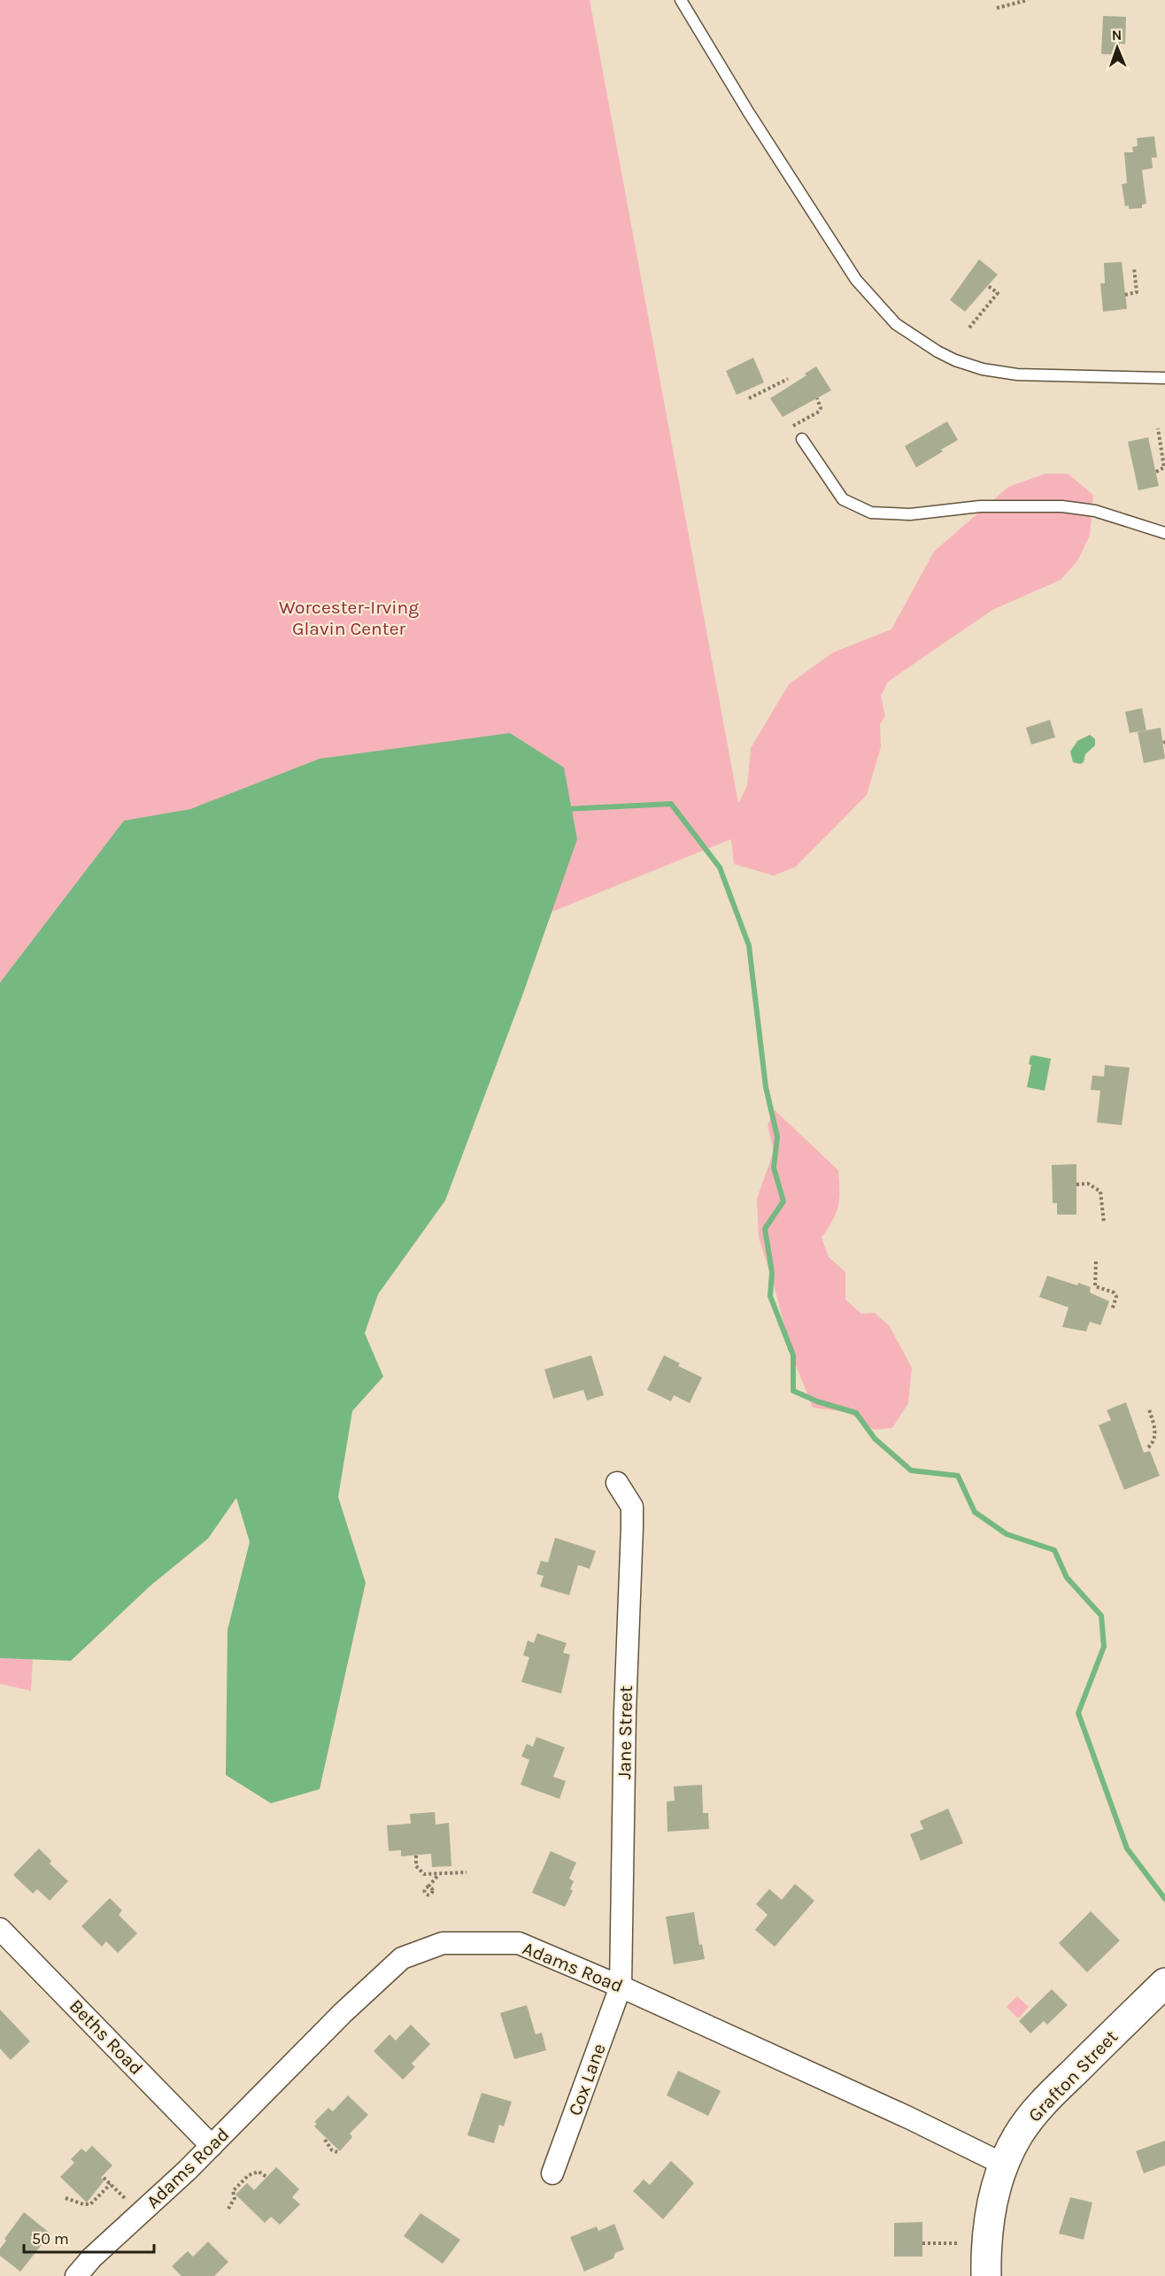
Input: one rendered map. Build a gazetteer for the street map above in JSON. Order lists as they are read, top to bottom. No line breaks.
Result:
{"streets":{"street":["Jane Street","Adams Road","Beths Road","Grafton Street","Cox Lane"]},"crossings":[["Jane Street","Adams Road"],["Jane Street","Cox Lane"],["Adams Road","Beths Road"],["Adams Road","Grafton Street"],["Adams Road","Cox Lane"]],"parks":["Worcester-Irving Glavin Center"],"scale_bar":"50 m","north":"top"}
